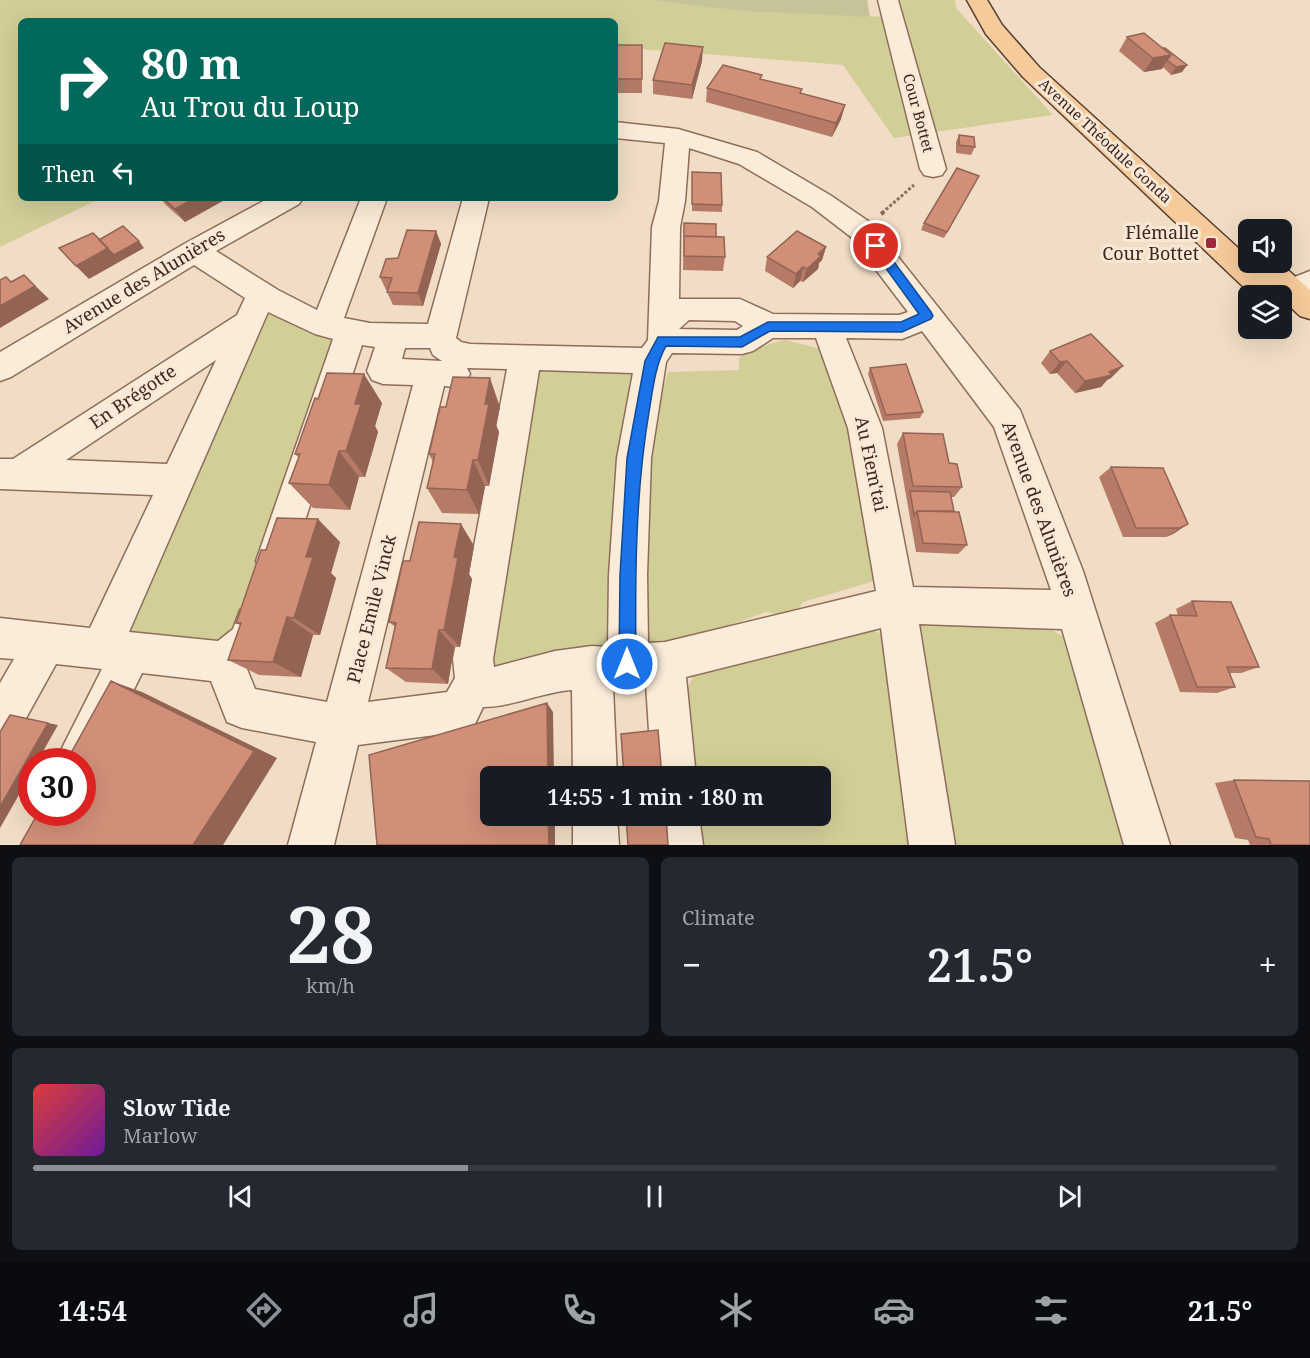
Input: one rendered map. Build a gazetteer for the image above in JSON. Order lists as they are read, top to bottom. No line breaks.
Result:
{"streets":{"main road":["Avenue Théodule Gonda"],"street":["Cour Bottet","Avenue des Alunières","En Brégotte","Au Fiem'tai","Place Emile Vinck"]},"crossings":[["Cour Bottet","Avenue des Alunières"]],"places":{"transit":["Flémalle Cour Bottet"]},"page":{"turn":["80 m","Au Trou du Loup"],"then":"Then","limit":"30","trip":"14:55 · 1 min · 180 m","tile":[["28","km/h"],"Climate"],"heat":["−","21.5°","+"],"song":["Slow Tide","Marlow"],"tabs":["14:54","21.5°"]}}
